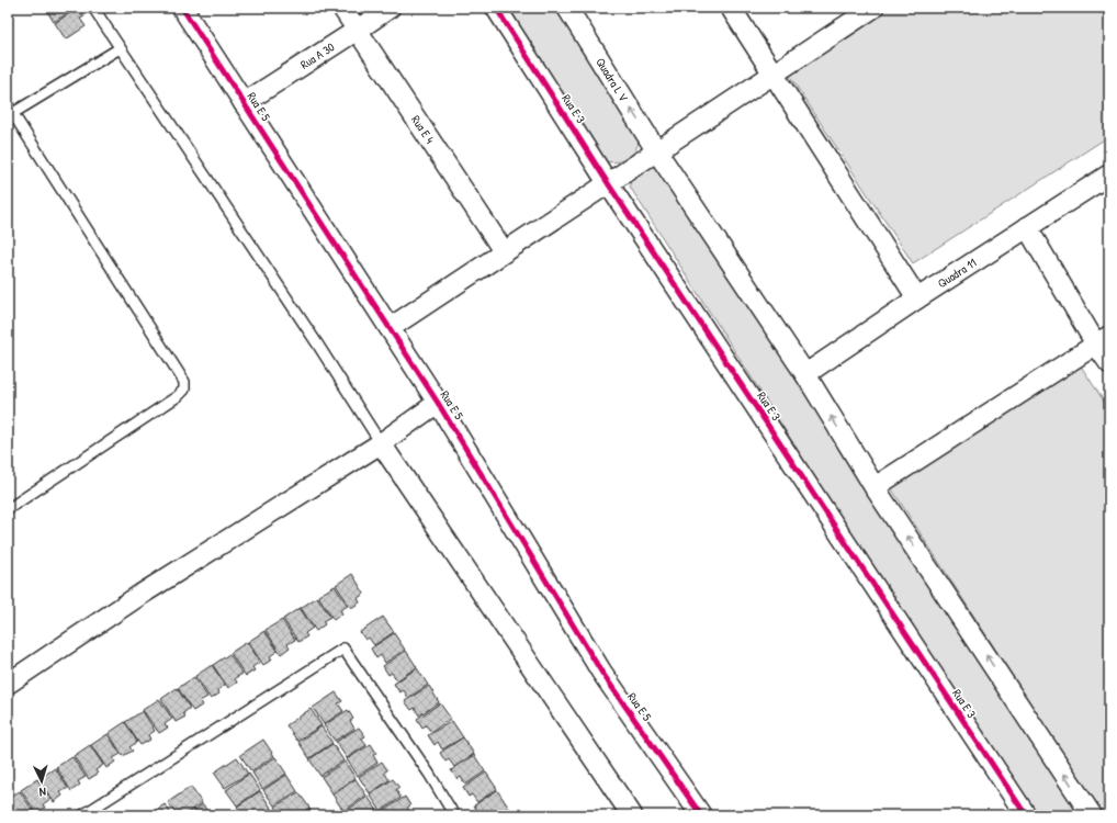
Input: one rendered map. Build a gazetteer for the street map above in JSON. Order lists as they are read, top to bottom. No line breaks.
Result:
{"streets":{"street":["Rua A 30","Quadra L V","Rua E 5","Rua E 3","Rua E 4","Quadra 11"]},"crossings":[["Rua A 30","Rua E 5"],["Rua A 30","Rua E 4"],["Quadra L V","Quadra 11"]],"one_way":["Quadra L V"],"north":"bottom"}
